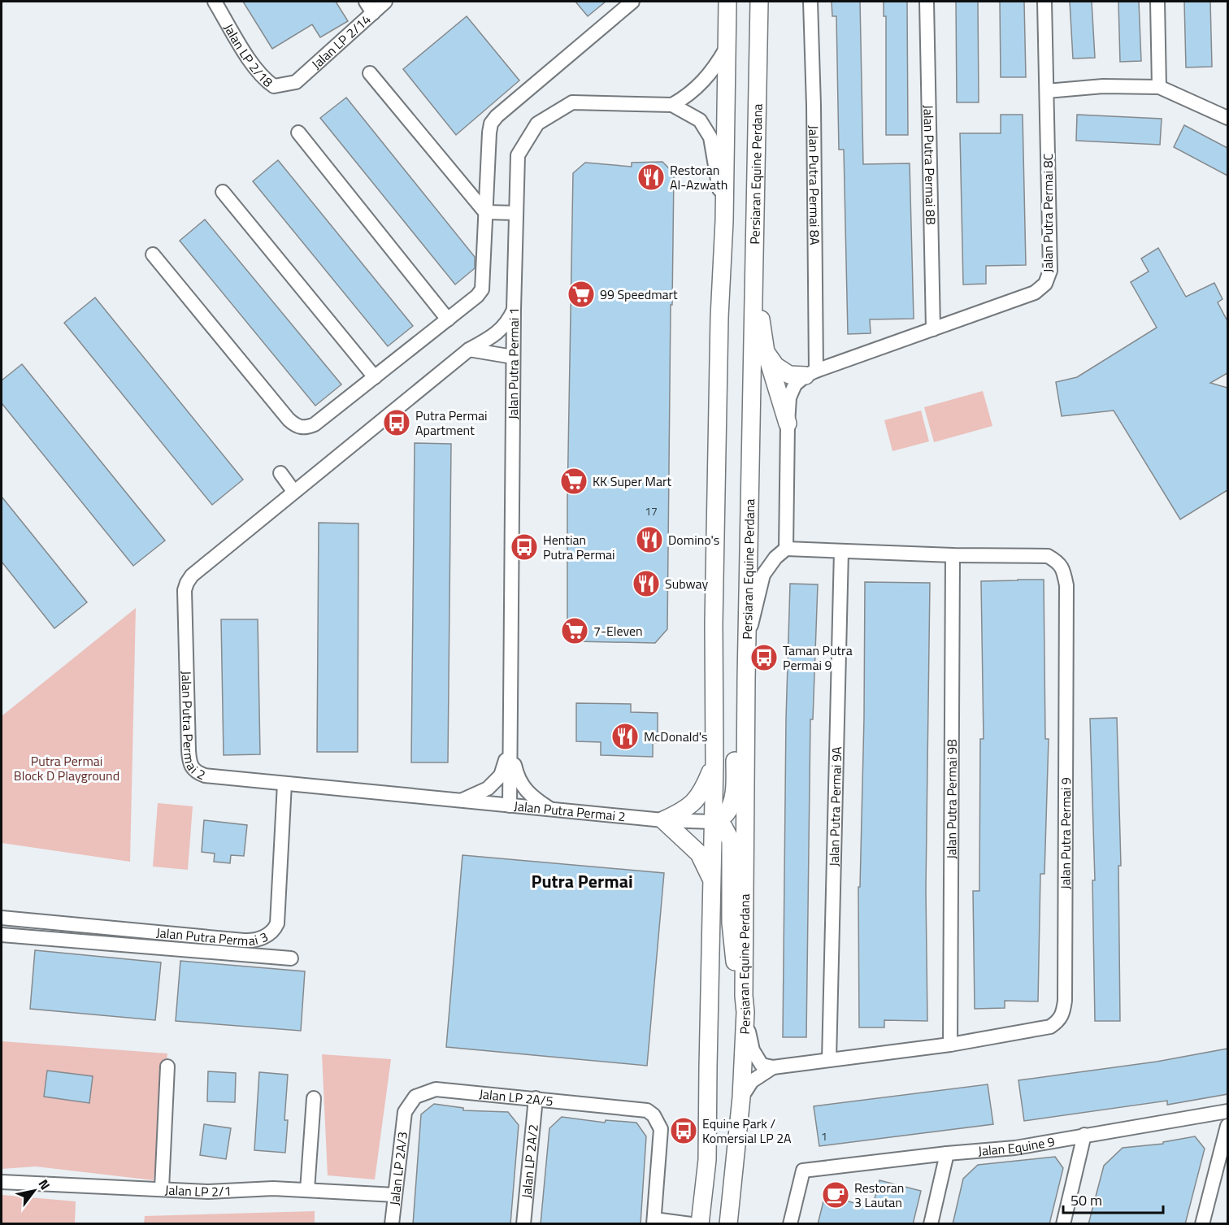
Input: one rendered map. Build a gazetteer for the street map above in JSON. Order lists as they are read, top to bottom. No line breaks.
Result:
{"streets":{"street":["Jalan LP 2/14","Jalan LP 2/18","Jalan Putra Permai 8B","Persiaran Equine Perdana","Jalan Putra Permai 8A","Jalan Putra Permai 8C","Jalan Putra Permai 1","Jalan Putra Permai 2","Jalan Putra Permai 9B","Jalan Putra Permai 9A","Jalan Putra Permai 9","Jalan Putra Permai 3","Jalan LP 2A/5","Jalan Equine 9","Jalan LP 2A/2","Jalan LP 2A/3","Jalan LP 2/1"]},"crossings":[["Jalan LP 2/14","Jalan LP 2/18"],["Jalan Putra Permai 8B","Jalan Putra Permai 8C"],["Jalan Putra Permai 8A","Jalan Putra Permai 8C"],["Jalan Putra Permai 1","Jalan Putra Permai 2"],["Jalan Putra Permai 2","Jalan Putra Permai 3"],["Jalan Putra Permai 9B","Jalan Putra Permai 9"],["Jalan Putra Permai 9A","Jalan Putra Permai 9"],["Jalan LP 2A/5","Jalan LP 2A/2"],["Jalan LP 2A/5","Jalan LP 2A/3"],["Jalan LP 2A/3","Jalan LP 2/1"]],"districts":["Putra Permai"],"parks":["Putra Permai Block D Playground"],"places":{"restaurant":["Restoran Al-Azwath","Domino's","Subway","McDonald's"],"supermarket":["99 Speedmart","KK Super Mart","7-Eleven"],"bus stop":["Putra Permai Apartment","Hentian Putra Permai","Taman Putra Permai 9","Equine Park / Komersial LP 2A"],"cafe":["Restoran 3 Lautan"]},"house_numbers":["17","1"],"scale_bar":"50 m","north":"top right"}
